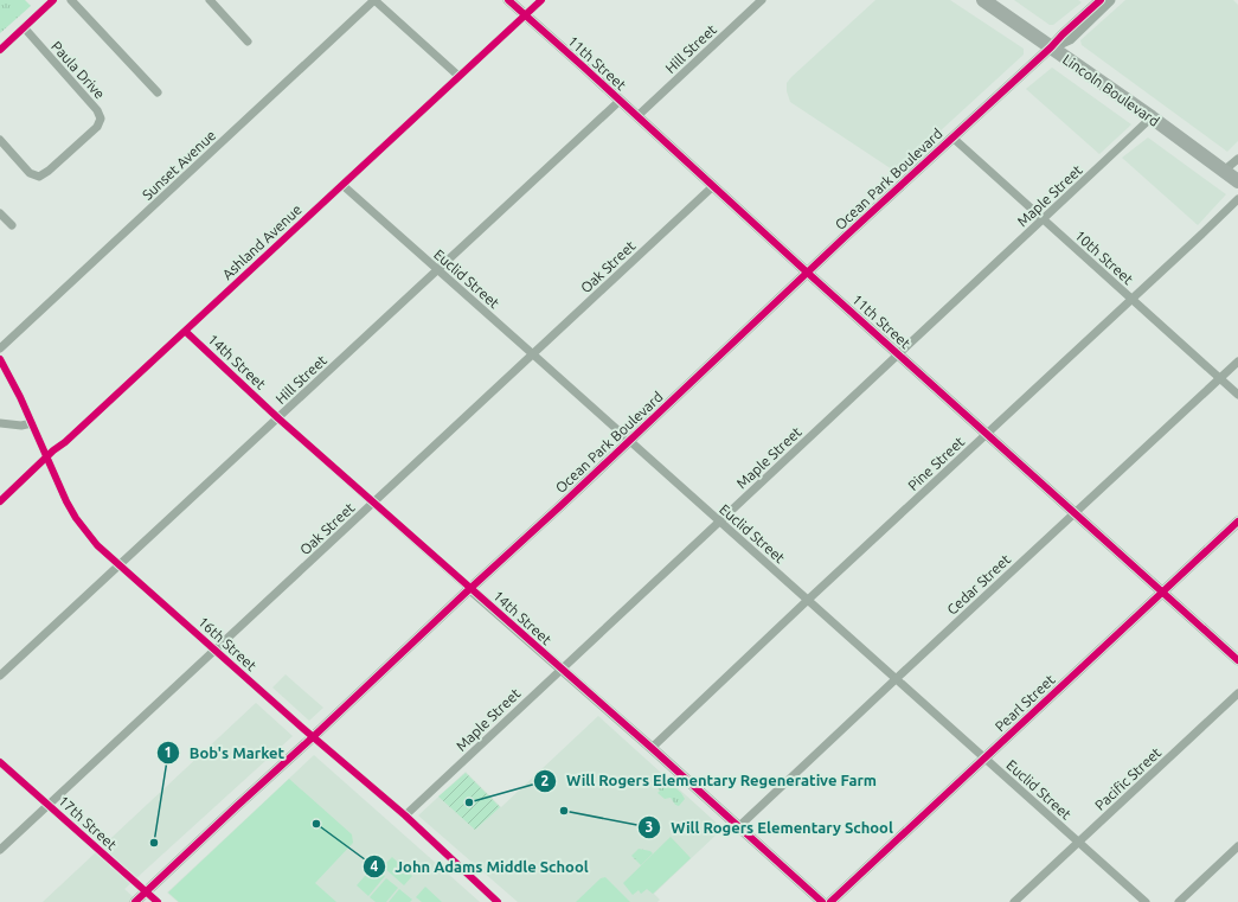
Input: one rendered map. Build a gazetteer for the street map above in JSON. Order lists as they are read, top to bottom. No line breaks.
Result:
{"streets":{"highway":["Lincoln Boulevard"],"street":["Hill Street","11th Street","Paula Drive","Sunset Avenue","Ocean Park Boulevard","Maple Street","Ashland Avenue","10th Street","Oak Street","Euclid Street","14th Street","Pine Street","Cedar Street","16th Street","Pearl Street","Pacific Street","17th Street"]},"crossings":[["Hill Street","11th Street"],["Hill Street","Euclid Street"],["Hill Street","14th Street"],["Hill Street","16th Street"],["11th Street","Ocean Park Boulevard"],["11th Street","Maple Street"],["11th Street","Ashland Avenue"],["11th Street","Oak Street"],["11th Street","Pine Street"],["11th Street","Cedar Street"],["11th Street","Pearl Street"],["Lincoln Boulevard","Ocean Park Boulevard"],["Lincoln Boulevard","Maple Street"],["Ocean Park Boulevard","10th Street"],["Ocean Park Boulevard","Euclid Street"],["Ocean Park Boulevard","14th Street"],["Ocean Park Boulevard","16th Street"],["Ocean Park Boulevard","17th Street"],["Maple Street","10th Street"],["Maple Street","Euclid Street"],["Maple Street","14th Street"],["Maple Street","16th Street"],["Ashland Avenue","Euclid Street"],["Ashland Avenue","14th Street"],["Ashland Avenue","16th Street"],["10th Street","Pine Street"],["10th Street","Cedar Street"],["Oak Street","Euclid Street"],["Oak Street","14th Street"],["Oak Street","16th Street"],["Oak Street","17th Street"],["Euclid Street","Pine Street"],["Euclid Street","Cedar Street"],["Euclid Street","Pearl Street"],["Euclid Street","Pacific Street"],["14th Street","Pine Street"],["14th Street","Cedar Street"]],"places":["Will Rogers Elementary Regenerative Farm","Will Rogers Elementary School","John Adams Middle School","Bob's Market"]}
